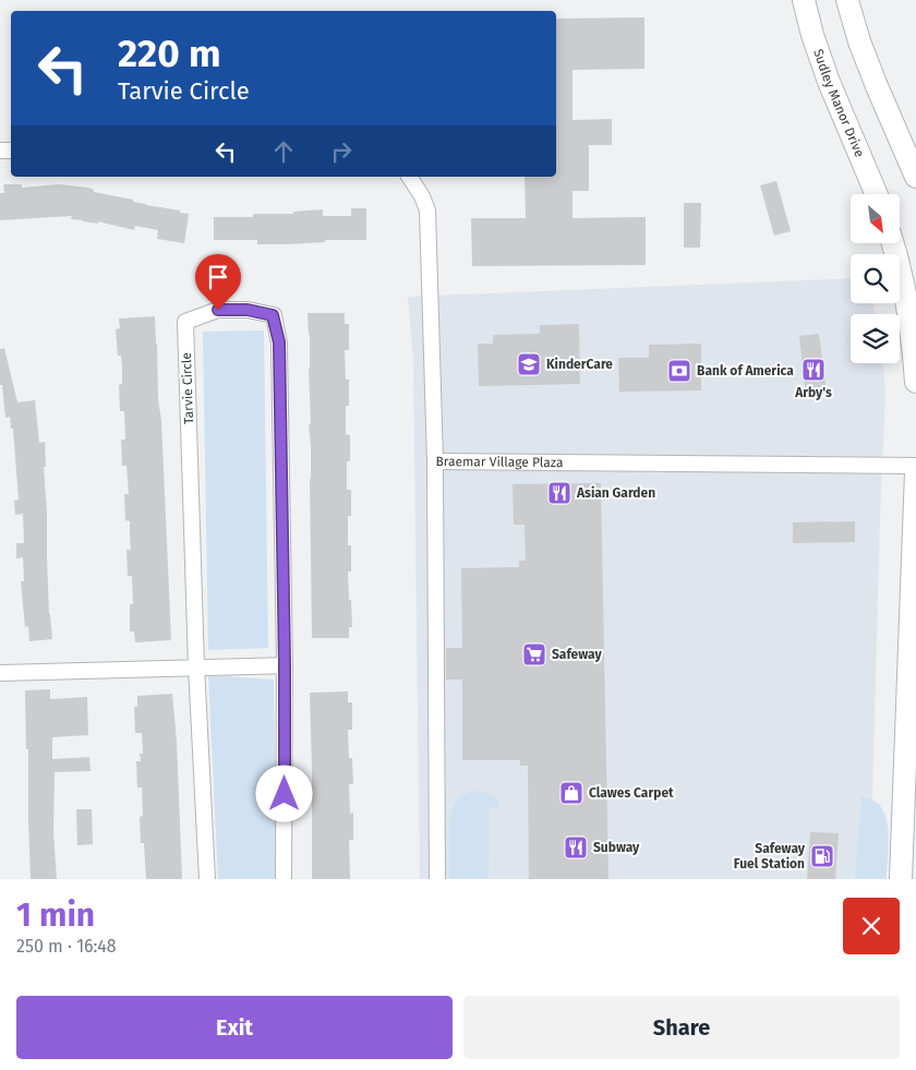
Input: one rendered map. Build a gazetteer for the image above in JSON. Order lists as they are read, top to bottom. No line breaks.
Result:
{"streets":{"main road":["Sudley Manor Drive"],"street":["Tarvie Circle","Braemar Village Plaza"]},"places":{"school or university":["KinderCare"],"restaurant":["Arby's","Asian Garden","Subway"],"bank":["Bank of America"],"supermarket":["Safeway"],"shop":["Clawes Carpet"],"fuel station":["Safeway Fuel Station"]},"north":"bottom right","page":{"turn":["220 m","Tarvie Circle"],"heading":["1 min","250 m · 16:48"],"buttons":["Exit","Share"]}}
